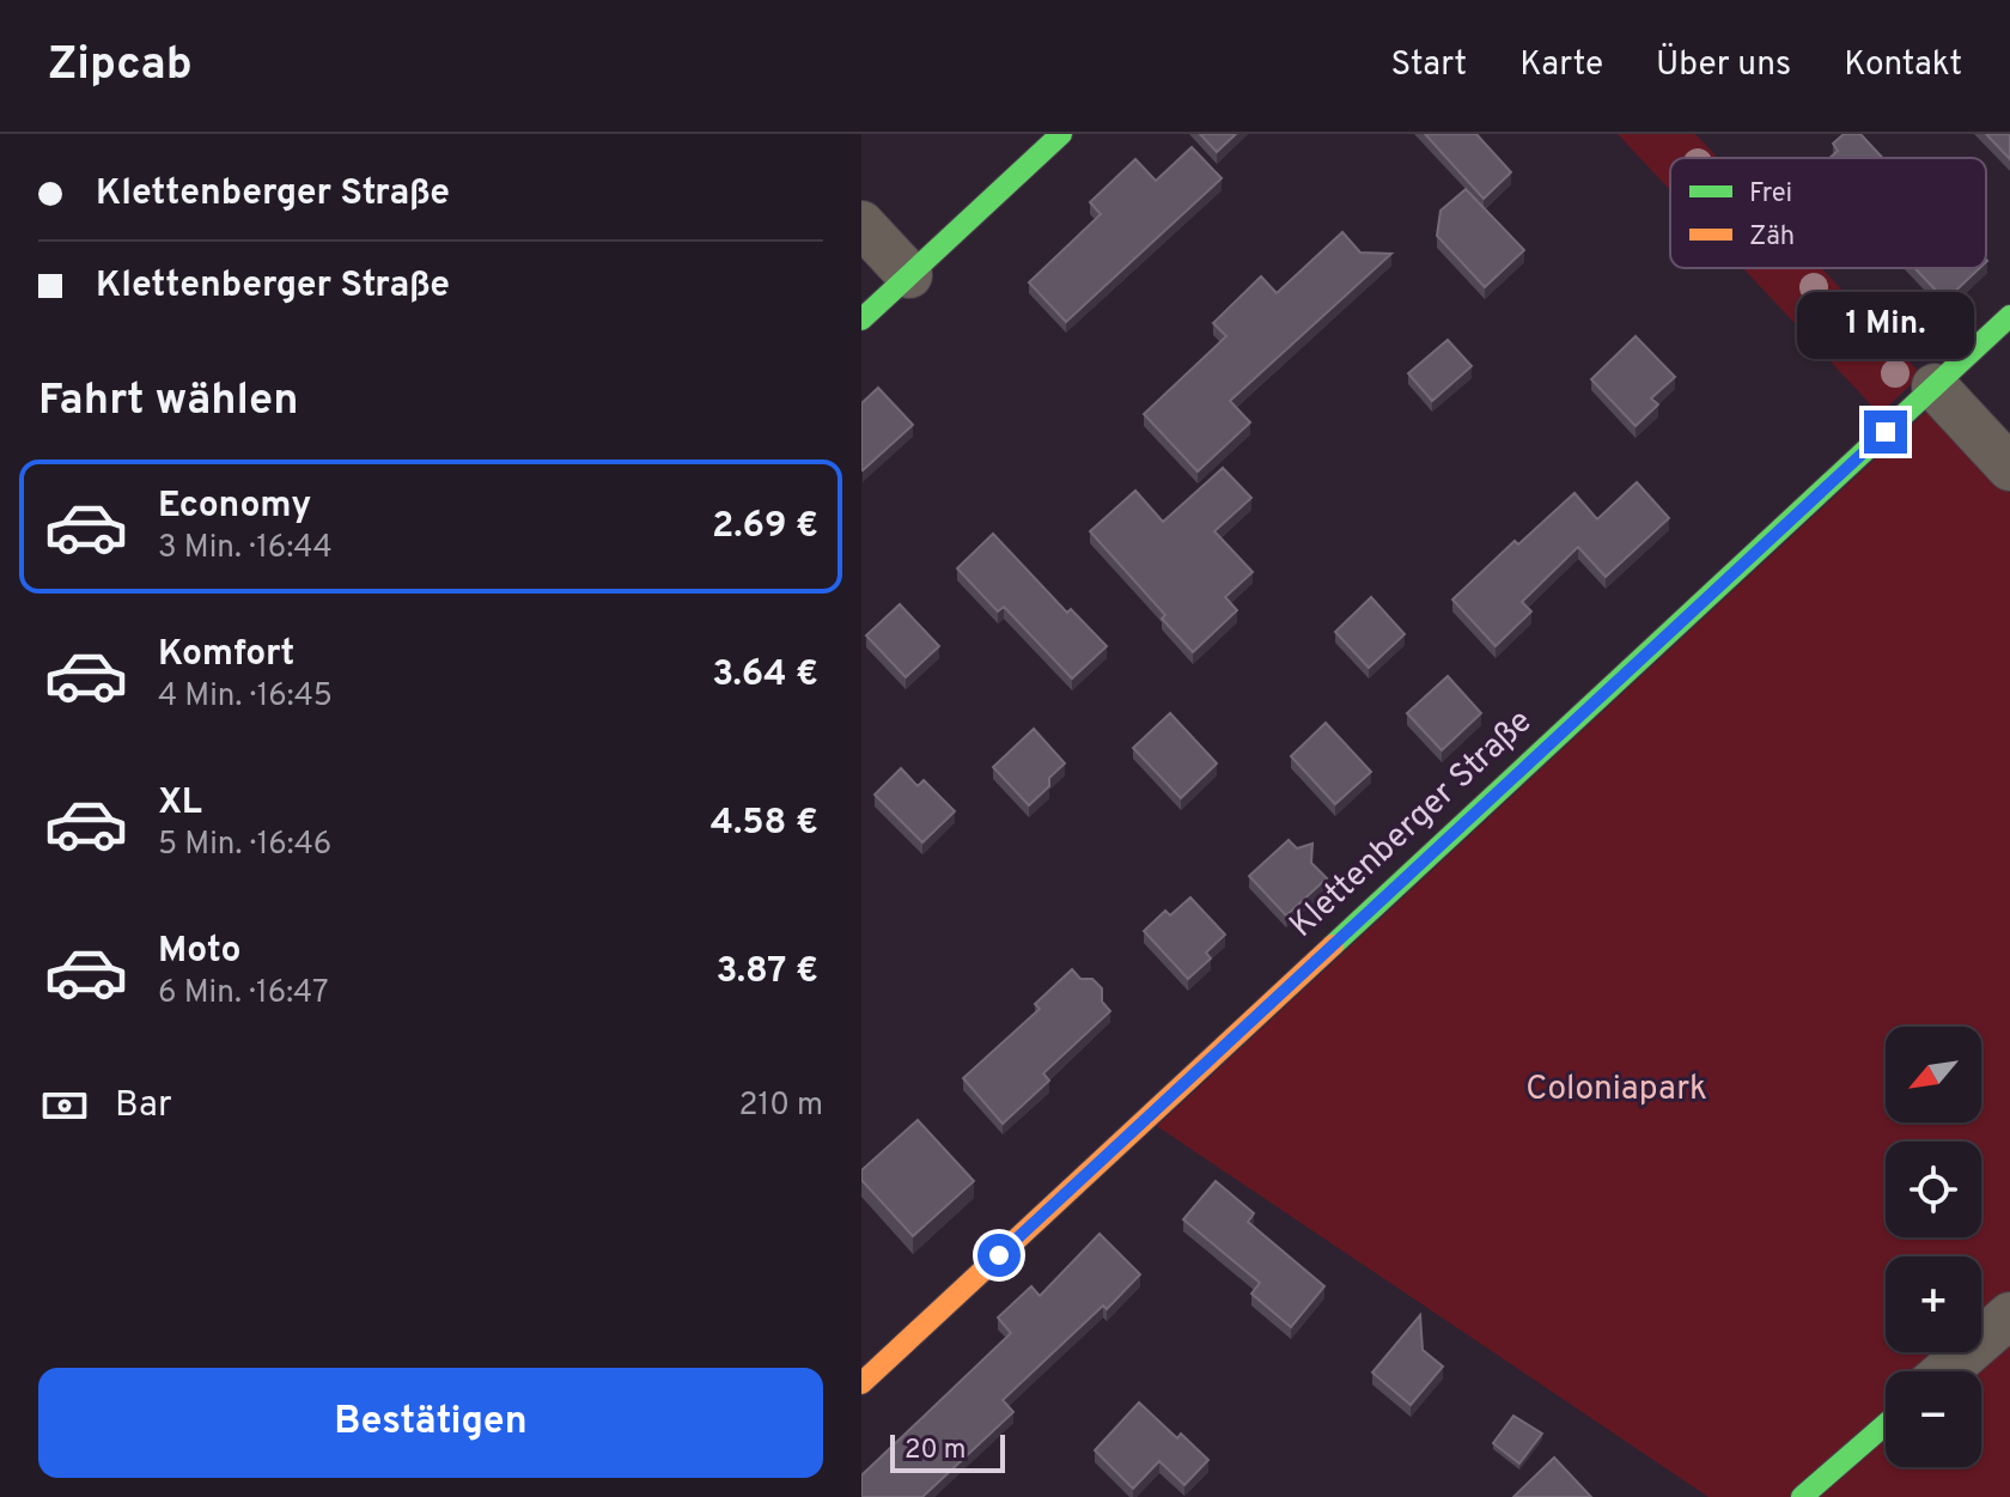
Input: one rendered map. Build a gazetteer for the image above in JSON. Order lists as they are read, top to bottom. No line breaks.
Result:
{"streets":{"street":["Klettenberger Straße"]},"parks":["Coloniapark"],"legend":["Frei","Zäh"],"scale_bar":"20 m","north":"bottom left","page":{"header":"Zipcab","nav":["Start","Karte","Über uns","Kontakt"],"banner":["Klettenberger Straße","Klettenberger Straße"],"bubble":"1 Min.","heading":"Fahrt wählen","list":[{"name":"Economy","note":"3 Min. · 16:44","value":"2.69 €"},{"name":"Komfort","note":"4 Min. · 16:45","value":"3.64 €"},{"name":"XL","note":"5 Min. · 16:46","value":"4.58 €"},{"name":"Moto","note":"6 Min. · 16:47","value":"3.87 €"}],"map_buttons":["+","−"],"pay":["Bar","210 m"],"buttons":"Bestätigen","scale":"20 m"}}
